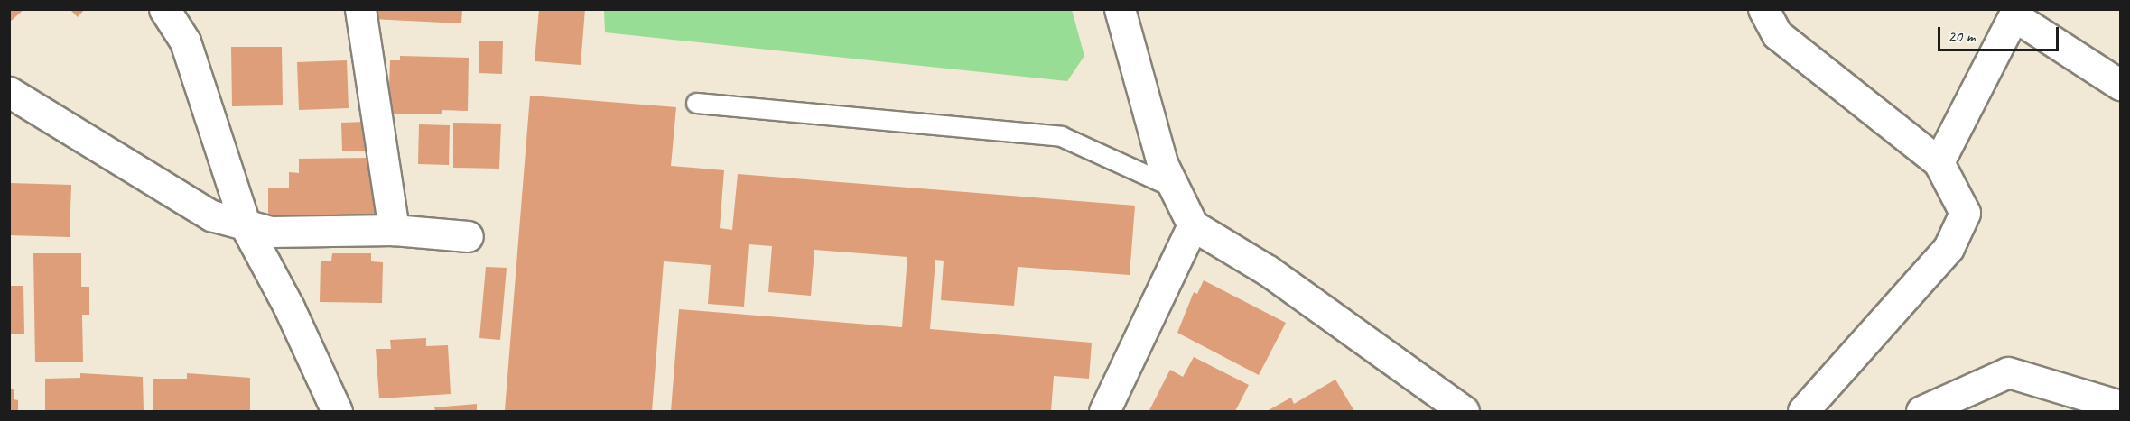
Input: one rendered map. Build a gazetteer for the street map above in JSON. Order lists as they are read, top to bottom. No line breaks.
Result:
{"scale_bar":"20 m"}
